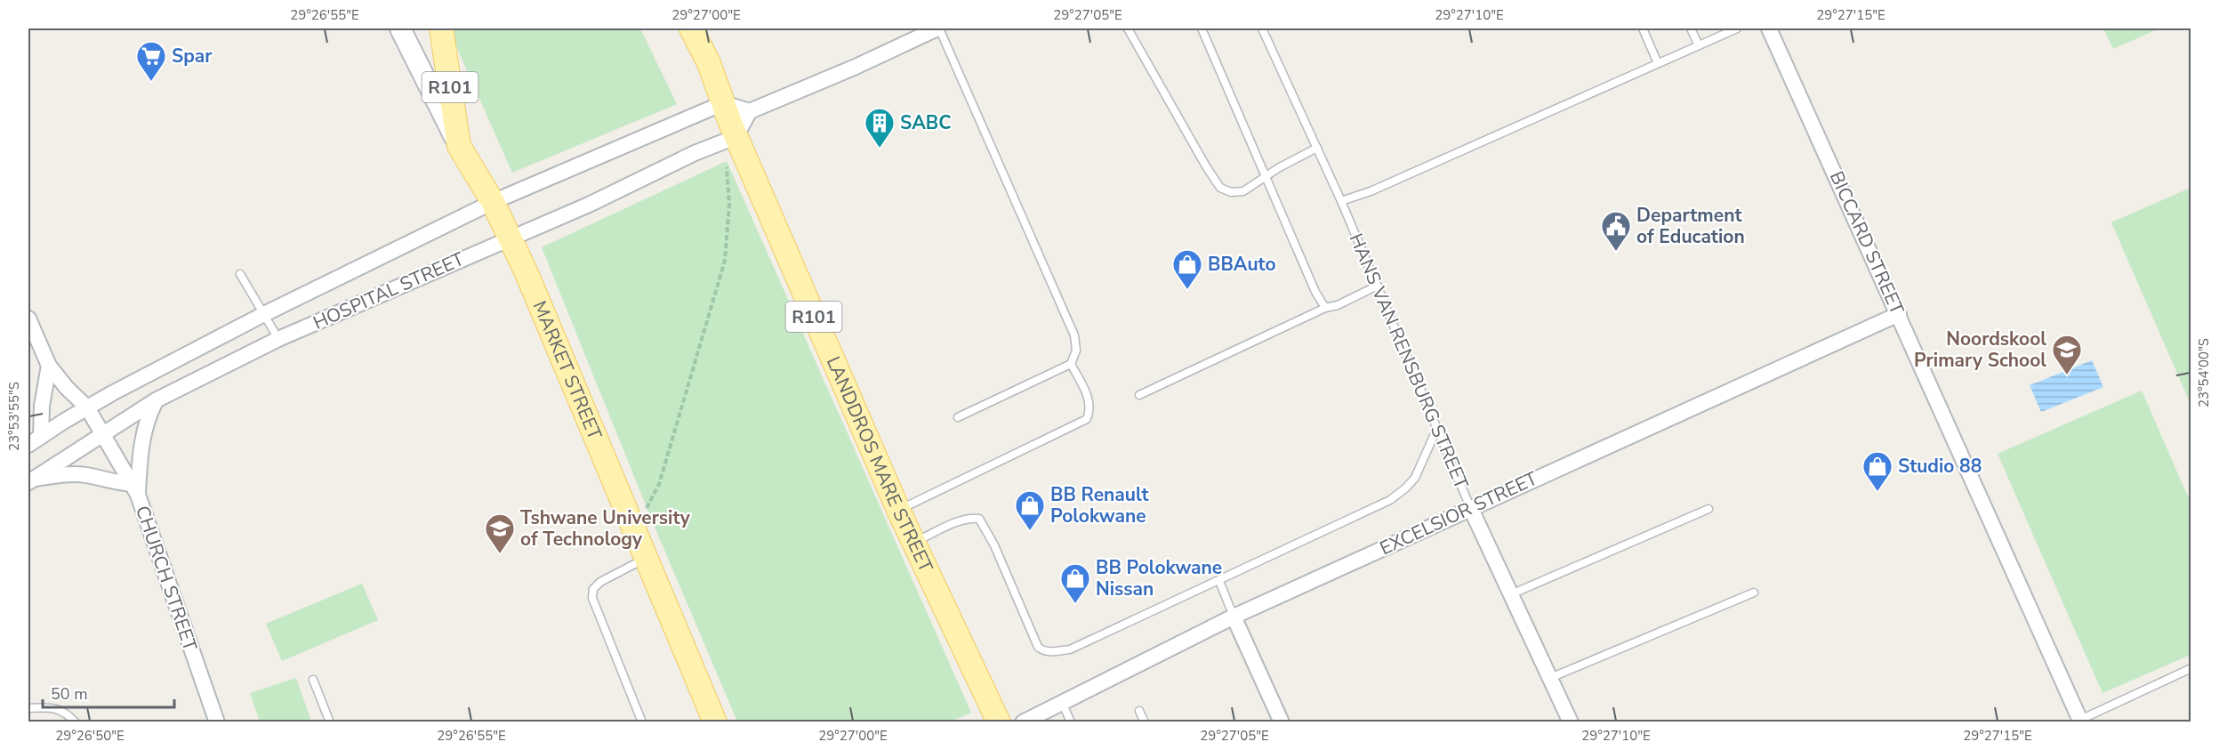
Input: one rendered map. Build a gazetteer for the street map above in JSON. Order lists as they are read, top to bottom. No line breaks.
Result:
{"streets":{"main road":["R101","MARKET STREET","LANDDROS MARE STREET"],"street":["BICCARD STREET","HOSPITAL STREET","HANS VAN RENSBURG STREET","EXCELSIOR STREET","CHURCH STREET"]},"crossings":[["R101","MARKET STREET"],["BICCARD STREET","EXCELSIOR STREET"],["HOSPITAL STREET","MARKET STREET"],["HOSPITAL STREET","LANDDROS MARE STREET"],["HOSPITAL STREET","CHURCH STREET"],["HANS VAN RENSBURG STREET","EXCELSIOR STREET"]],"places":{"supermarket":["Spar"],"building":["SABC"],"public building":["Department of Education"],"shop":["BBAuto","Studio 88","BB Renault Polokwane","BB Polokwane Nissan"],"school or university":["Noordskool Primary School","Tshwane University of Technology"]},"scale_bar":"50 m","coordinates":["29°26'55\"E","29°27'00\"E","29°27'05\"E","29°27'10\"E","29°27'15\"E","23°54'00\"S","23°53'55\"S","29°26'50\"E"]}
